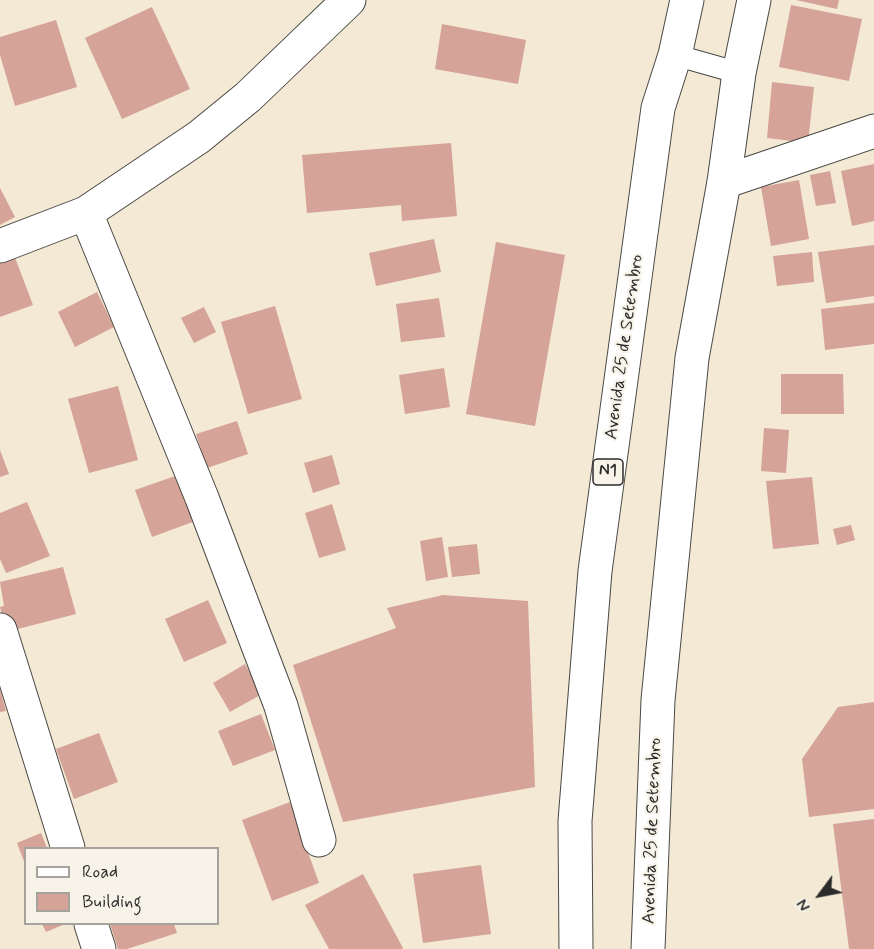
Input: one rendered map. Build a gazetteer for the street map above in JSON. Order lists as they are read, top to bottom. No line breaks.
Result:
{"streets":{"main road":["Avenida 25 de Setembro","N1"]},"legend":["Road","Building"],"north":"bottom left"}
